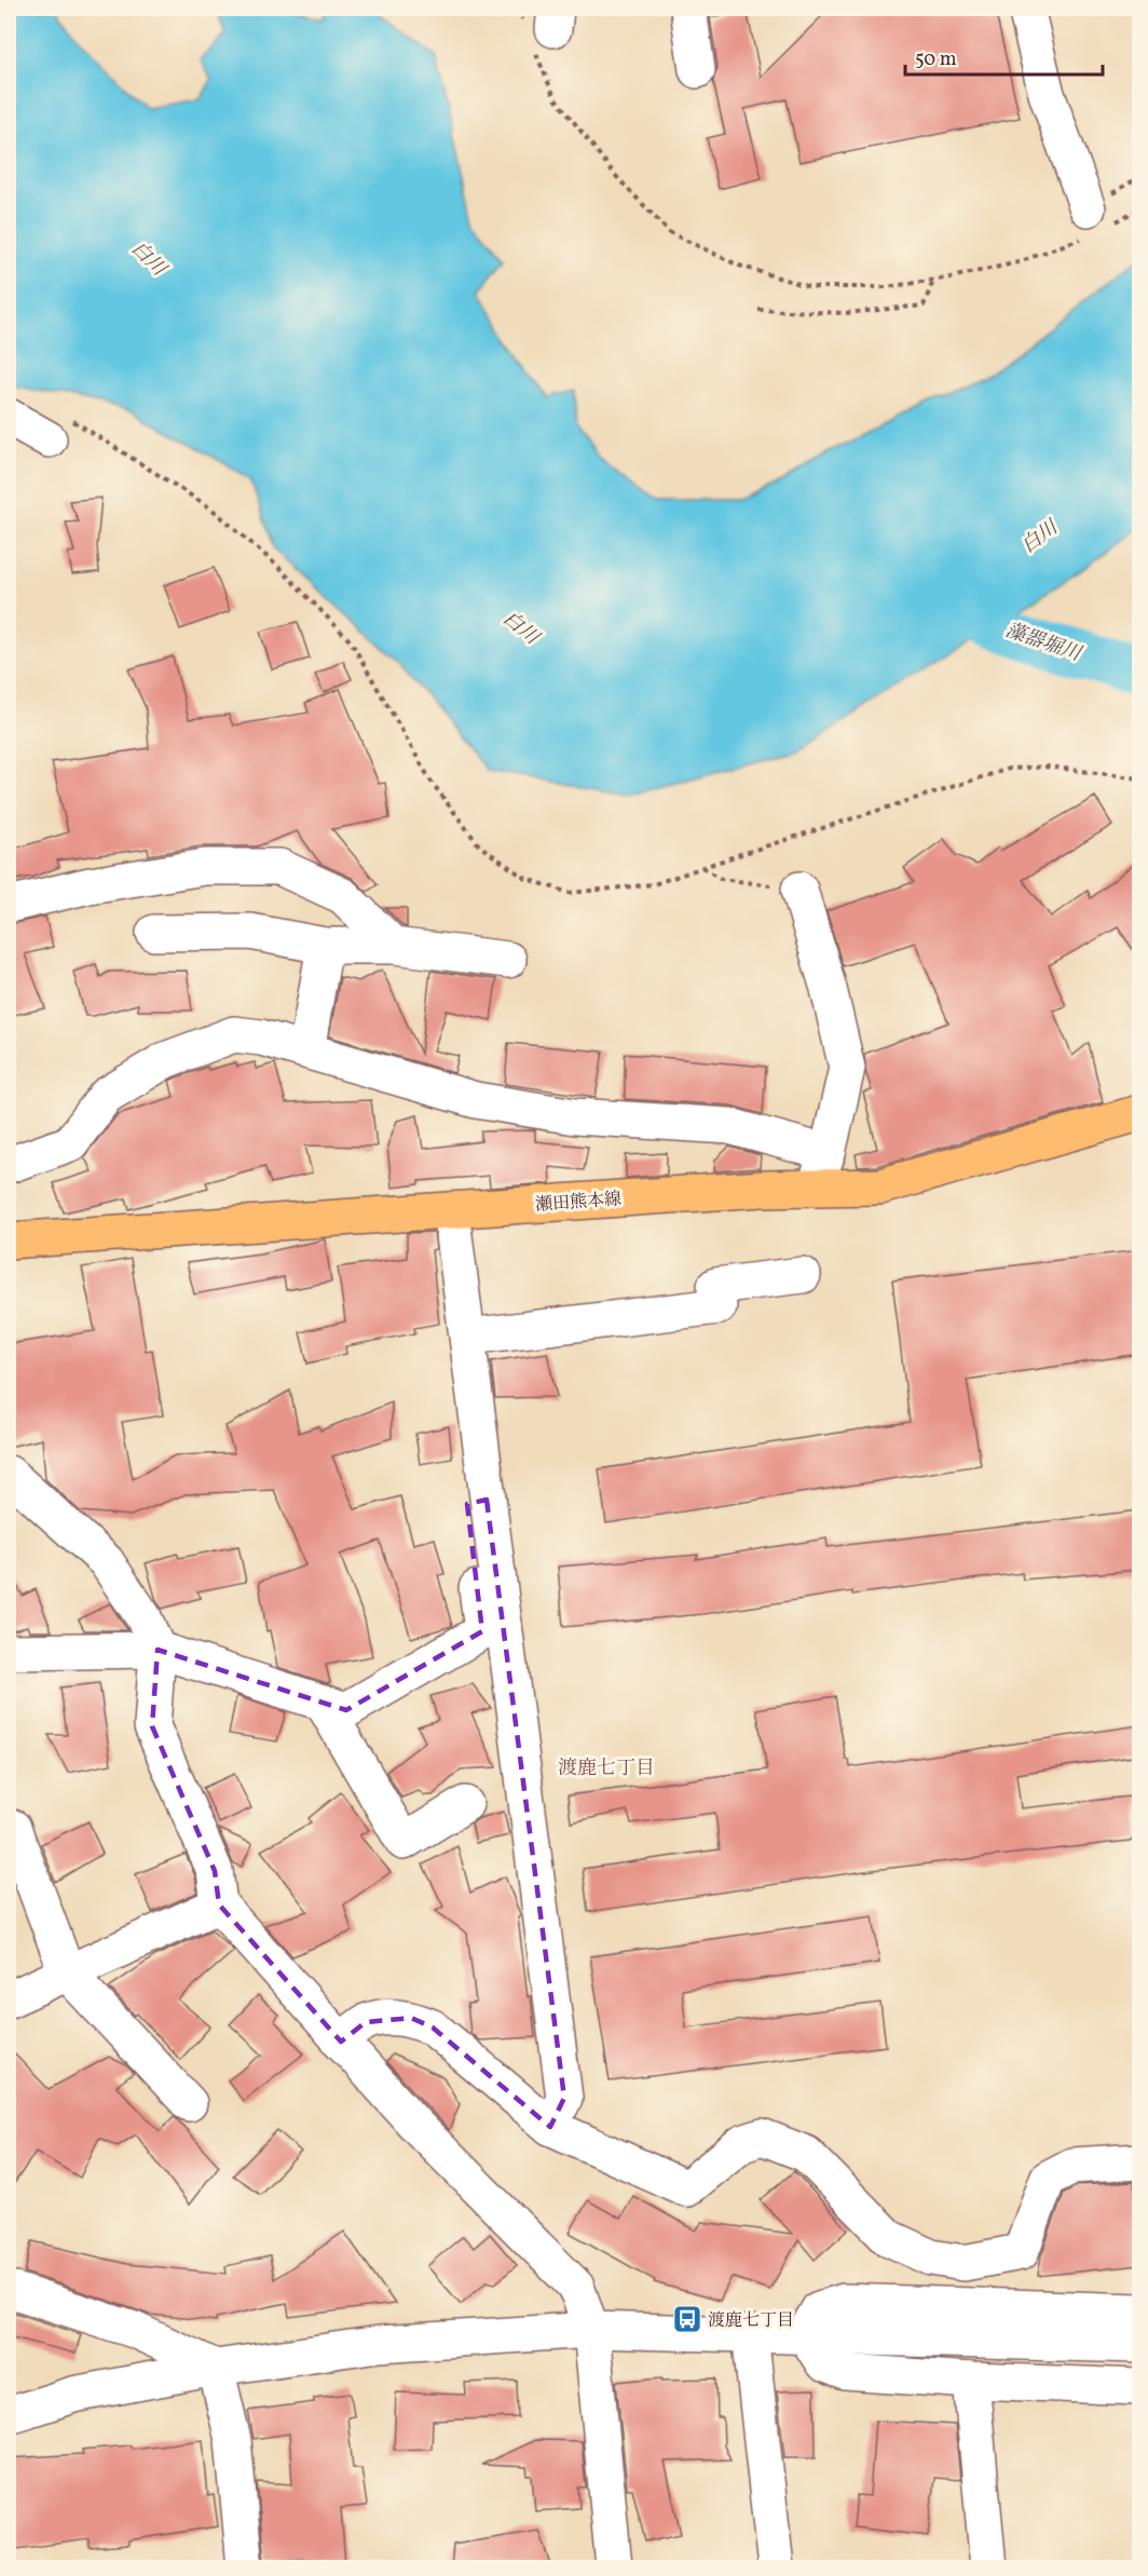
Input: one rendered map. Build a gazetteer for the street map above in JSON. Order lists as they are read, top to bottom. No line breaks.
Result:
{"streets":{"main road":["瀬田熊本線"]},"districts":["渡鹿七丁目"],"water":["白川","藻器堀川"],"places":{"bus stop":["渡鹿七丁目"]},"scale_bar":"50 m"}
